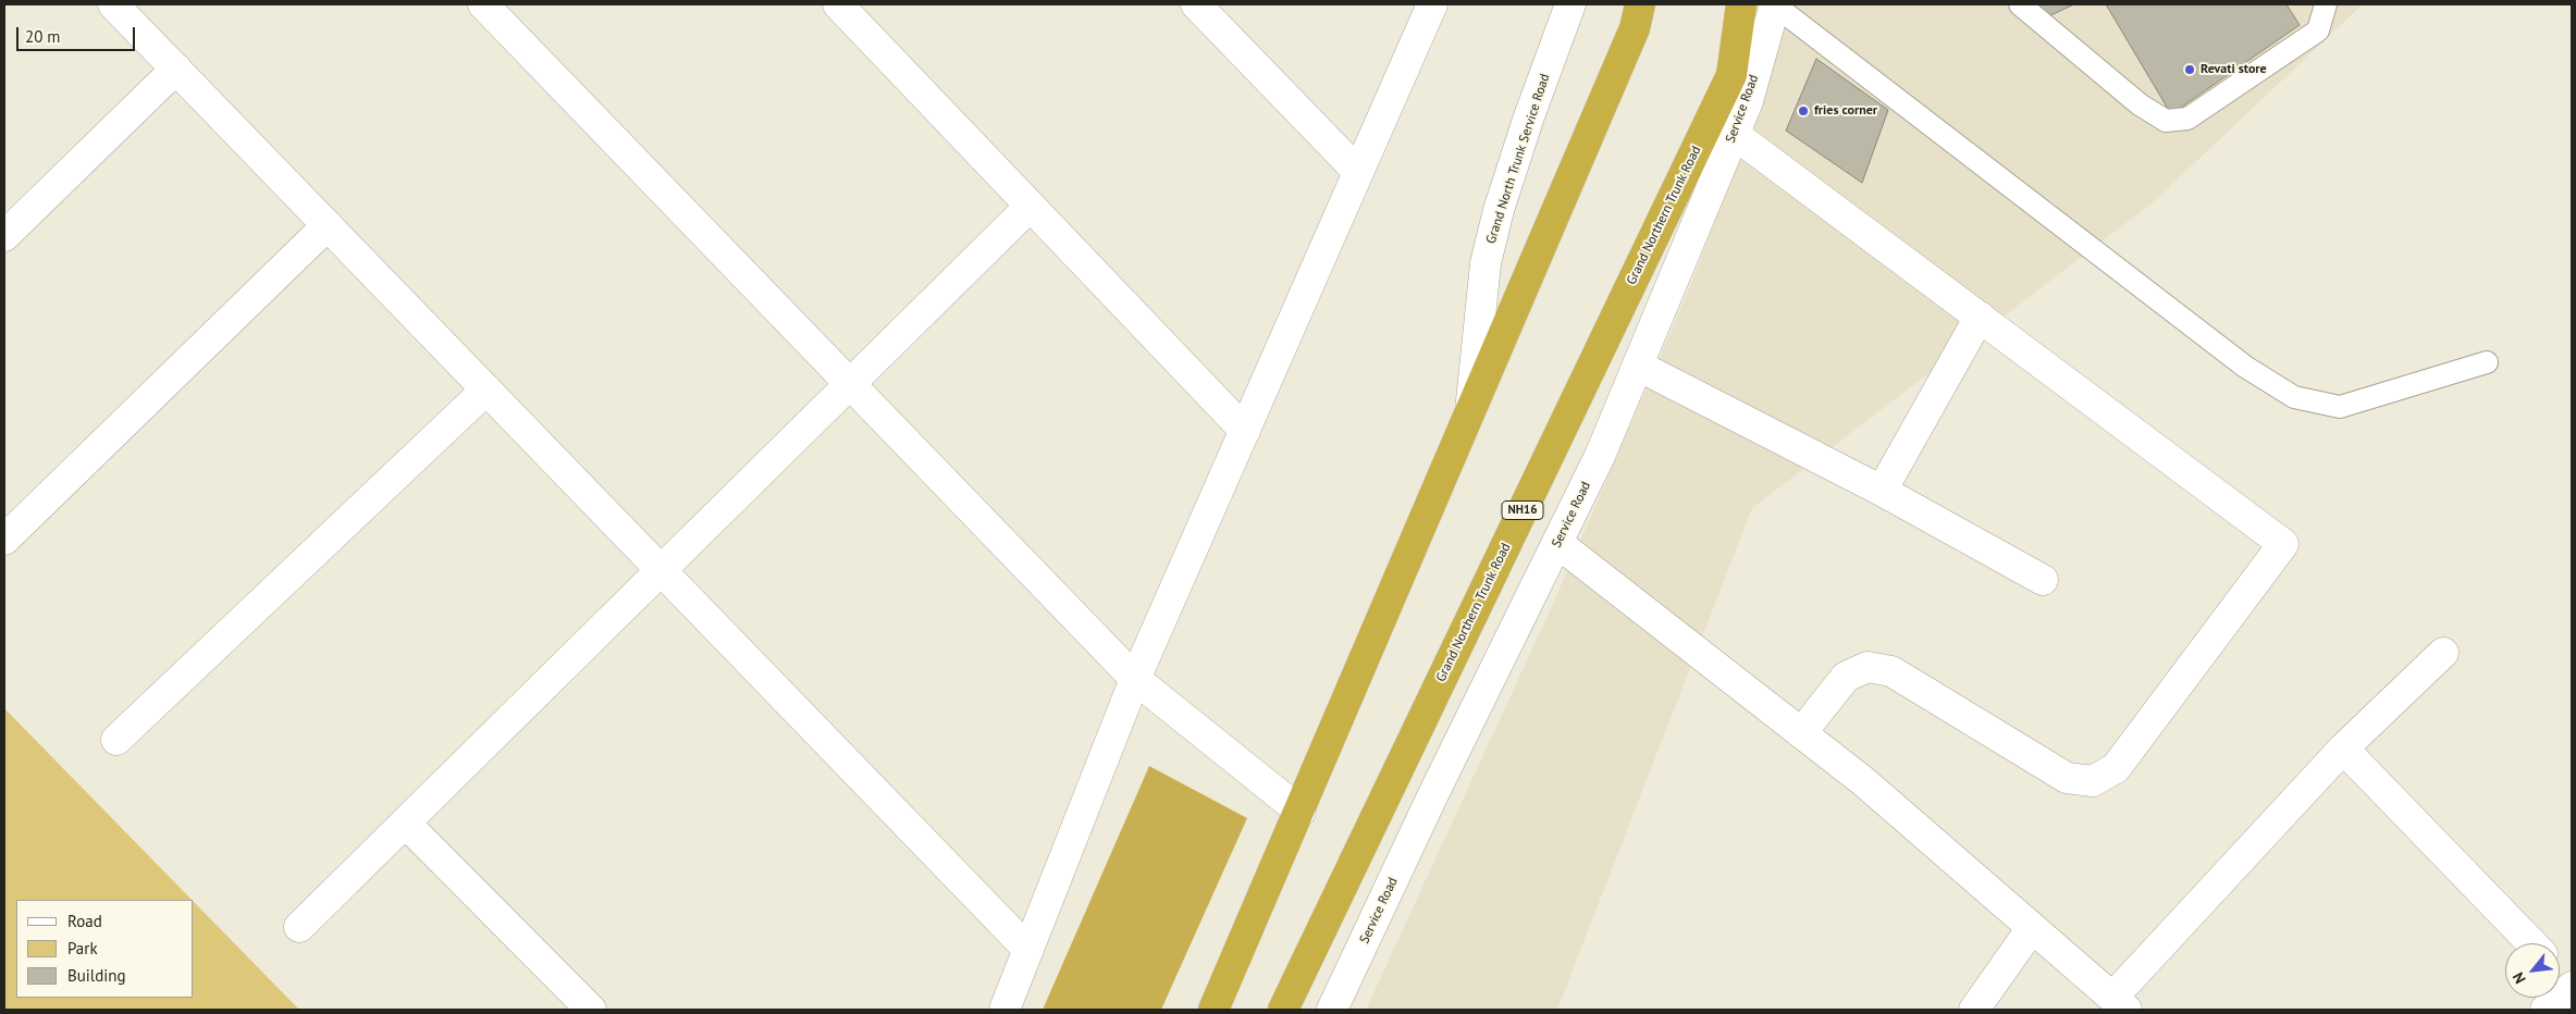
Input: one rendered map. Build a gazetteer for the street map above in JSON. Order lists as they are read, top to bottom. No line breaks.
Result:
{"streets":{"highway":["Grand Northern Trunk Road","NH16"],"street":["Service Road","Grand North Trunk Service Road"]},"places":["Revati store","fries corner"],"legend":["Road","Park","Building"],"scale_bar":"20 m","north":"bottom left"}
